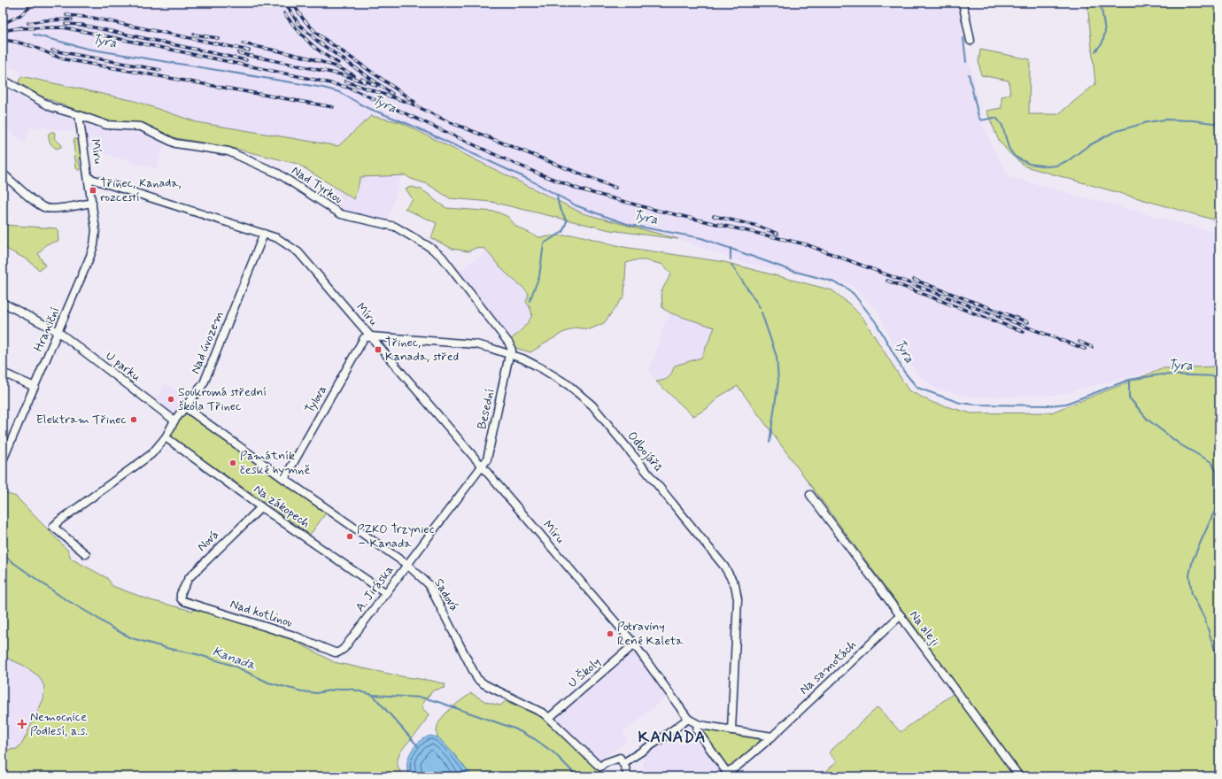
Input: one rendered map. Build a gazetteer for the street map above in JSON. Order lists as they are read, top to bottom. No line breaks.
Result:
{"streets":{"street":["Míru","Nad Tyrkou","Hraniční","Nad úvozem","U parku","Tylova","Besední","Odbojářů","Na zákopech","Nová","A. Jiráska","Sadová","Nad kotlinou","Na aleji","Na samotách","U Školy"]},"crossings":[["Míru","Nad Tyrkou"],["Míru","Hraniční"],["Míru","Nad úvozem"],["Míru","Tylova"],["Míru","Besední"],["Míru","Odbojářů"],["Míru","A. Jiráska"],["Míru","U Školy"],["Nad Tyrkou","Besední"],["Nad Tyrkou","Odbojářů"],["Hraniční","U parku"],["Nad úvozem","U parku"],["Nad úvozem","Na zákopech"],["Nad úvozem","Sadová"],["Tylova","Odbojářů"],["Tylova","Sadová"],["Besední","Odbojářů"],["Besední","A. Jiráska"],["Na zákopech","Nová"],["Na zákopech","A. Jiráska"],["Nová","Nad kotlinou"],["A. Jiráska","Sadová"],["A. Jiráska","Nad kotlinou"],["Sadová","U Školy"],["Na aleji","Na samotách"]],"districts":["KANADA"],"water":["Tyra","Kanada"],"places":{"transit":["Třinec, Kanada, rozcestí","Třinec, Kanada, střed"],"other":["Soukromá střední škola Třinec","Elektram Třinec","Památník české hymně","PZKO Trzyniec – Kanada","Potraviny René Kaleta"],"health":["Nemocnice Podlesí, a.s."]}}
